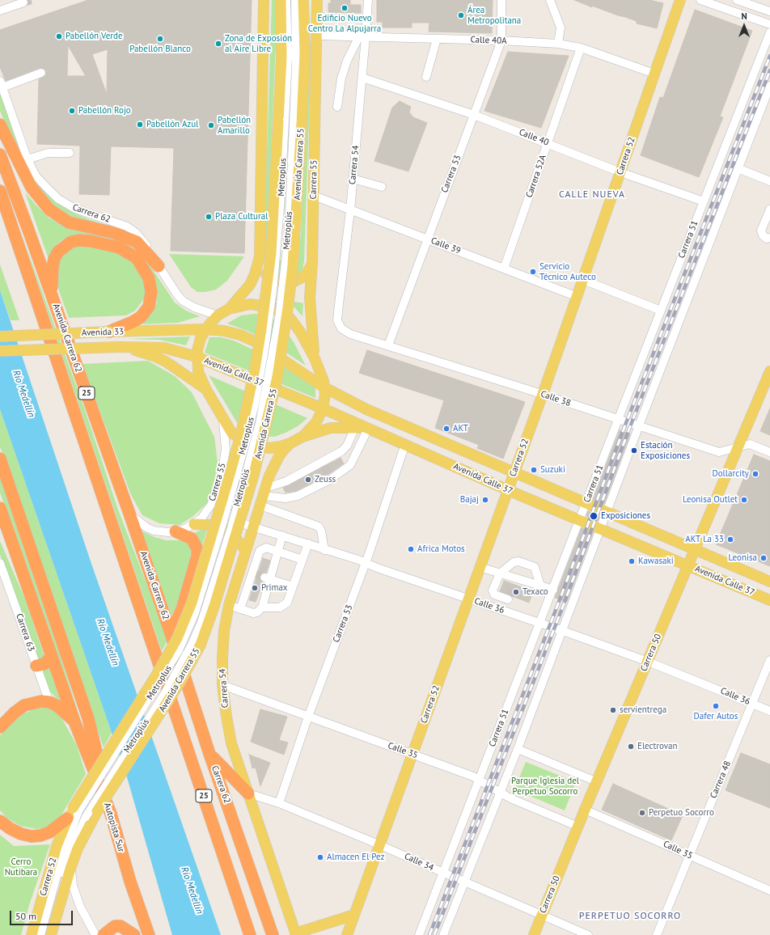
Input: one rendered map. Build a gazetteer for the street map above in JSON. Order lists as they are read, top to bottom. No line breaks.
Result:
{"streets":{"highway":["Carrera 62","Avenida Carrera 62","25","Autopista Sur"],"main road":["Carrera 52","Avenida Carrera 55","Carrera 54","Carrera 55","Avenida 33","Avenida Calle 37","Carrera 50"],"street":["Calle 40A","Calle 40","Carrera 53","Carrera 52A","Metroplús","Carrera 51","Calle 39","Calle 38","Calle 36","Carrera 63","Calle 35","Carrera 48","Calle 34"]},"crossings":[["Calle 40A","Carrera 52"],["Calle 40A","Carrera 54"],["Calle 40A","Carrera 53"],["Calle 40A","Carrera 52A"],["Calle 40A","Carrera 55"],["Calle 40","Carrera 52"],["Calle 40","Carrera 54"],["Calle 40","Carrera 53"],["Calle 40","Carrera 52A"],["Calle 40","Carrera 51"],["Carrera 52","Calle 39"],["Carrera 52","Avenida Calle 37"],["Carrera 52","Calle 38"],["Carrera 52","Calle 36"],["Carrera 52","Calle 35"],["Carrera 52","Calle 34"],["Avenida Carrera 55","Metroplús"],["Carrera 54","Calle 39"],["Carrera 54","Calle 38"],["Carrera 54","Calle 36"],["Carrera 54","Calle 35"],["Carrera 54","Calle 34"],["Carrera 53","Calle 39"],["Carrera 53","Avenida Calle 37"],["Carrera 53","Calle 38"],["Carrera 53","Calle 36"],["Carrera 53","Calle 35"],["Carrera 53","Calle 34"],["Carrera 52A","Calle 39"],["Carrera 55","Calle 39"],["Carrera 55","Avenida Carrera 62"],["Carrera 55","Calle 36"],["Carrera 62","Avenida Carrera 62"],["Carrera 51","Avenida Calle 37"],["Carrera 51","Calle 38"],["Carrera 51","Calle 36"],["Carrera 51","Calle 35"],["Carrera 51","Calle 34"],["Avenida 33","Avenida Calle 37"],["Avenida Calle 37","Carrera 50"],["Calle 38","Carrera 50"],["Calle 36","Carrera 50"],["Calle 36","Carrera 48"],["Carrera 50","Calle 35"],["Carrera 50","Calle 34"],["Calle 35","Carrera 48"]],"districts":["CALLE NUEVA","PERPETUO SOCORRO"],"water":["Río Medellín"],"parks":["Parque Iglesia del Perpetuo Socorro","Cerro Nutibara"],"places":["Edificio Nuevo Centro La Alpujarra","Área Metropolitana","Pabellón Verde","Pabellón Blanco","Zona de Exposión al Aire Libre","Pabellón Rojo","Pabellón Azul","Pabellón Amarillo","Plaza Cultural","Servicio Técnico Auteco","AKT","Estación Exposiciones","Suzuki","Dollarcity","Zeuss","Bajaj","Leonisa Outlet","Exposiciones","AKT La 33","Africa Motos","Leonisa","Kawasaki","Primax","Texaco","Dafer Autos","servientrega","Electrovan","Perpetuo Socorro","Almacen El Pez"],"scale_bar":"50 m","north":"top"}
